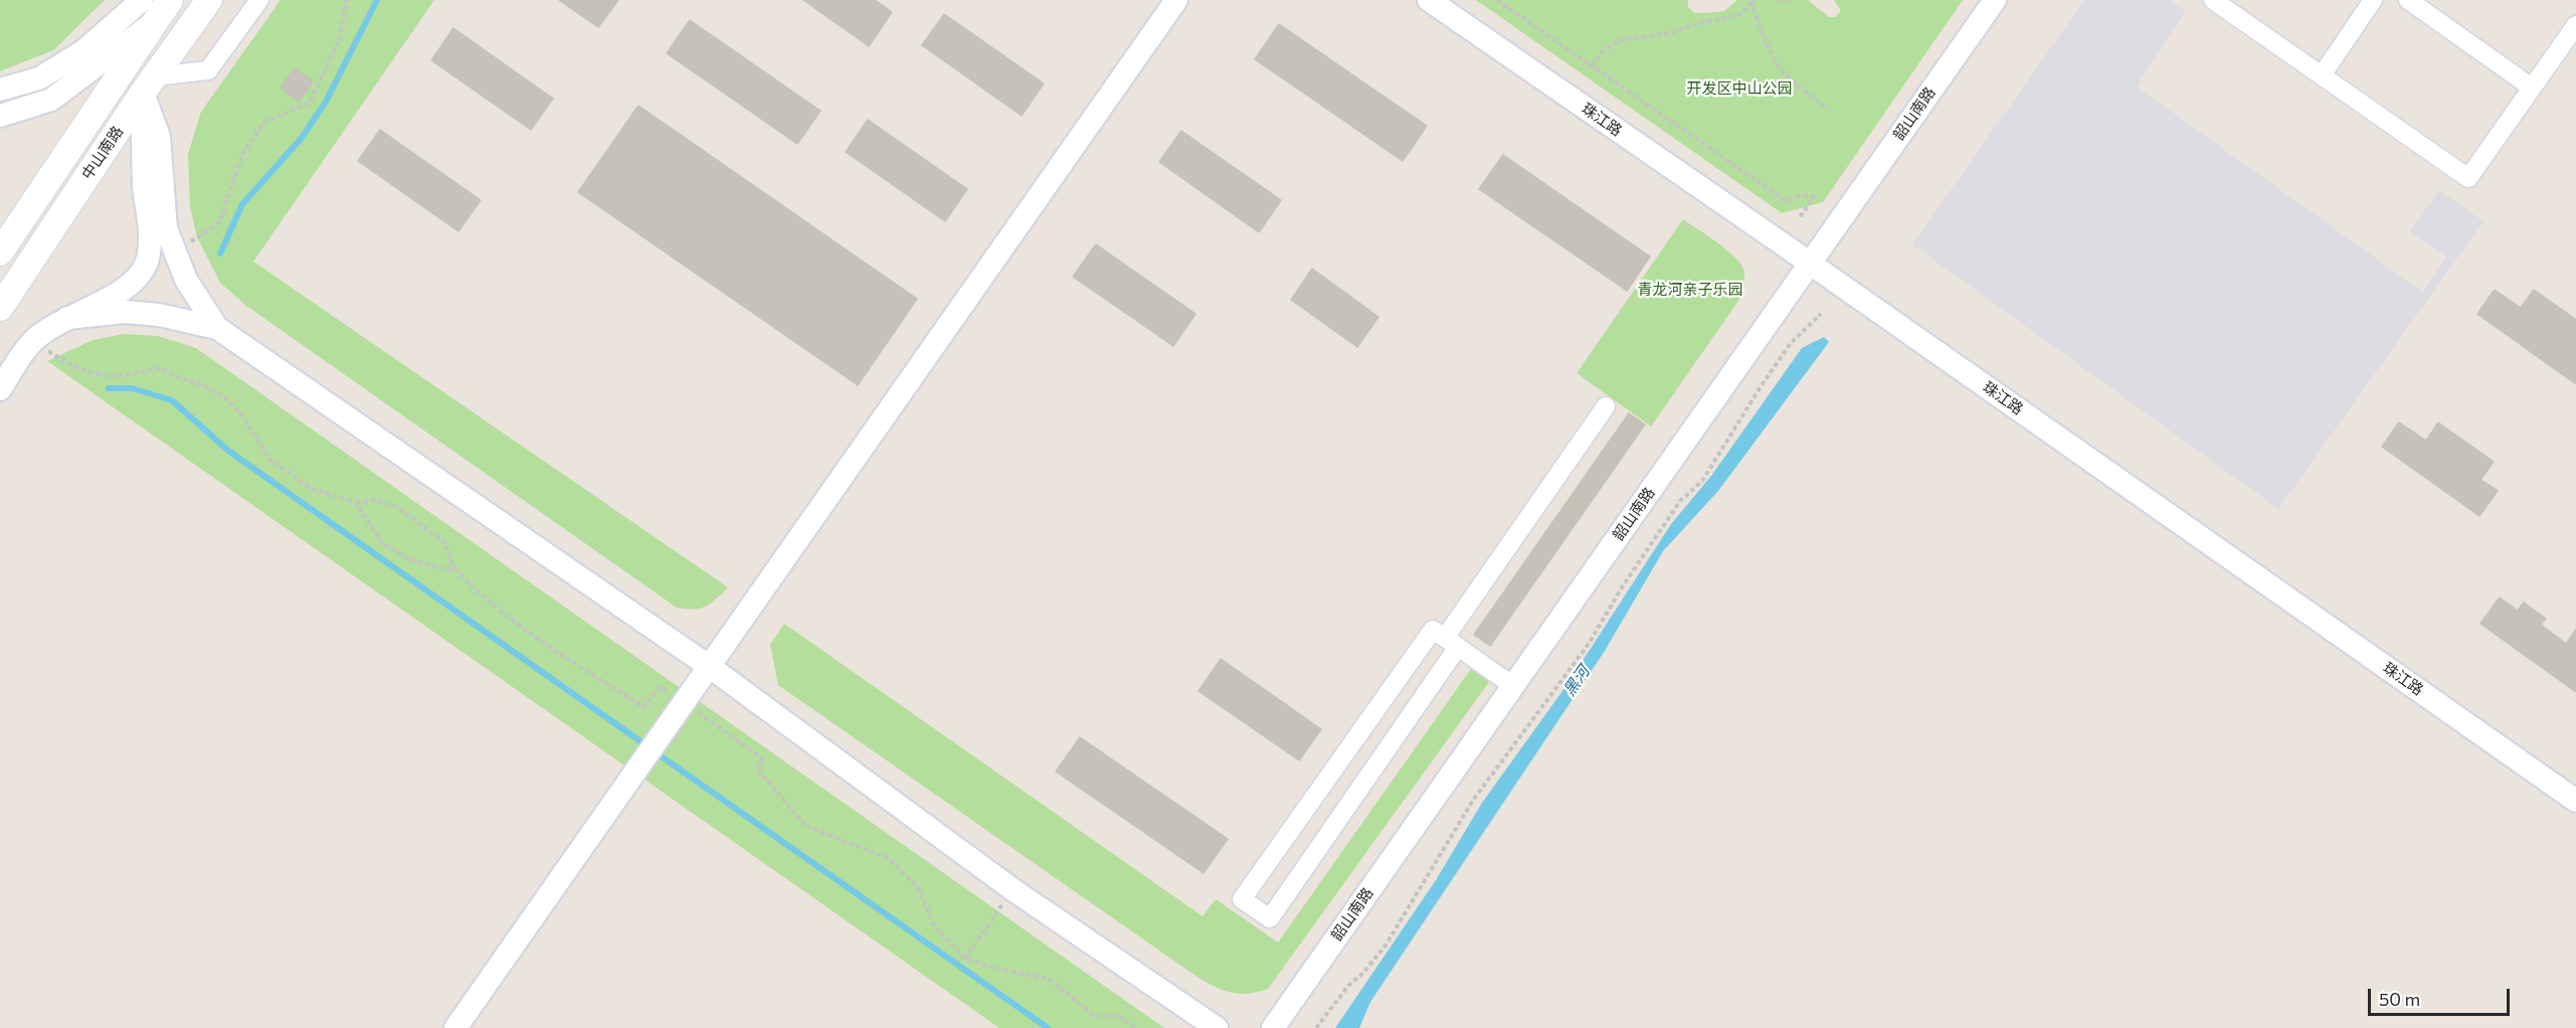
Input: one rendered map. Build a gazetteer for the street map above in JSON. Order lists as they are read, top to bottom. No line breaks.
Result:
{"streets":{"main road":["中山南路"],"street":["韶山南路","珠江路"]},"crossings":[["韶山南路","珠江路"]],"water":["黑河"],"parks":["开发区中山公园","青龙河亲子乐园"],"scale_bar":"50 m"}
